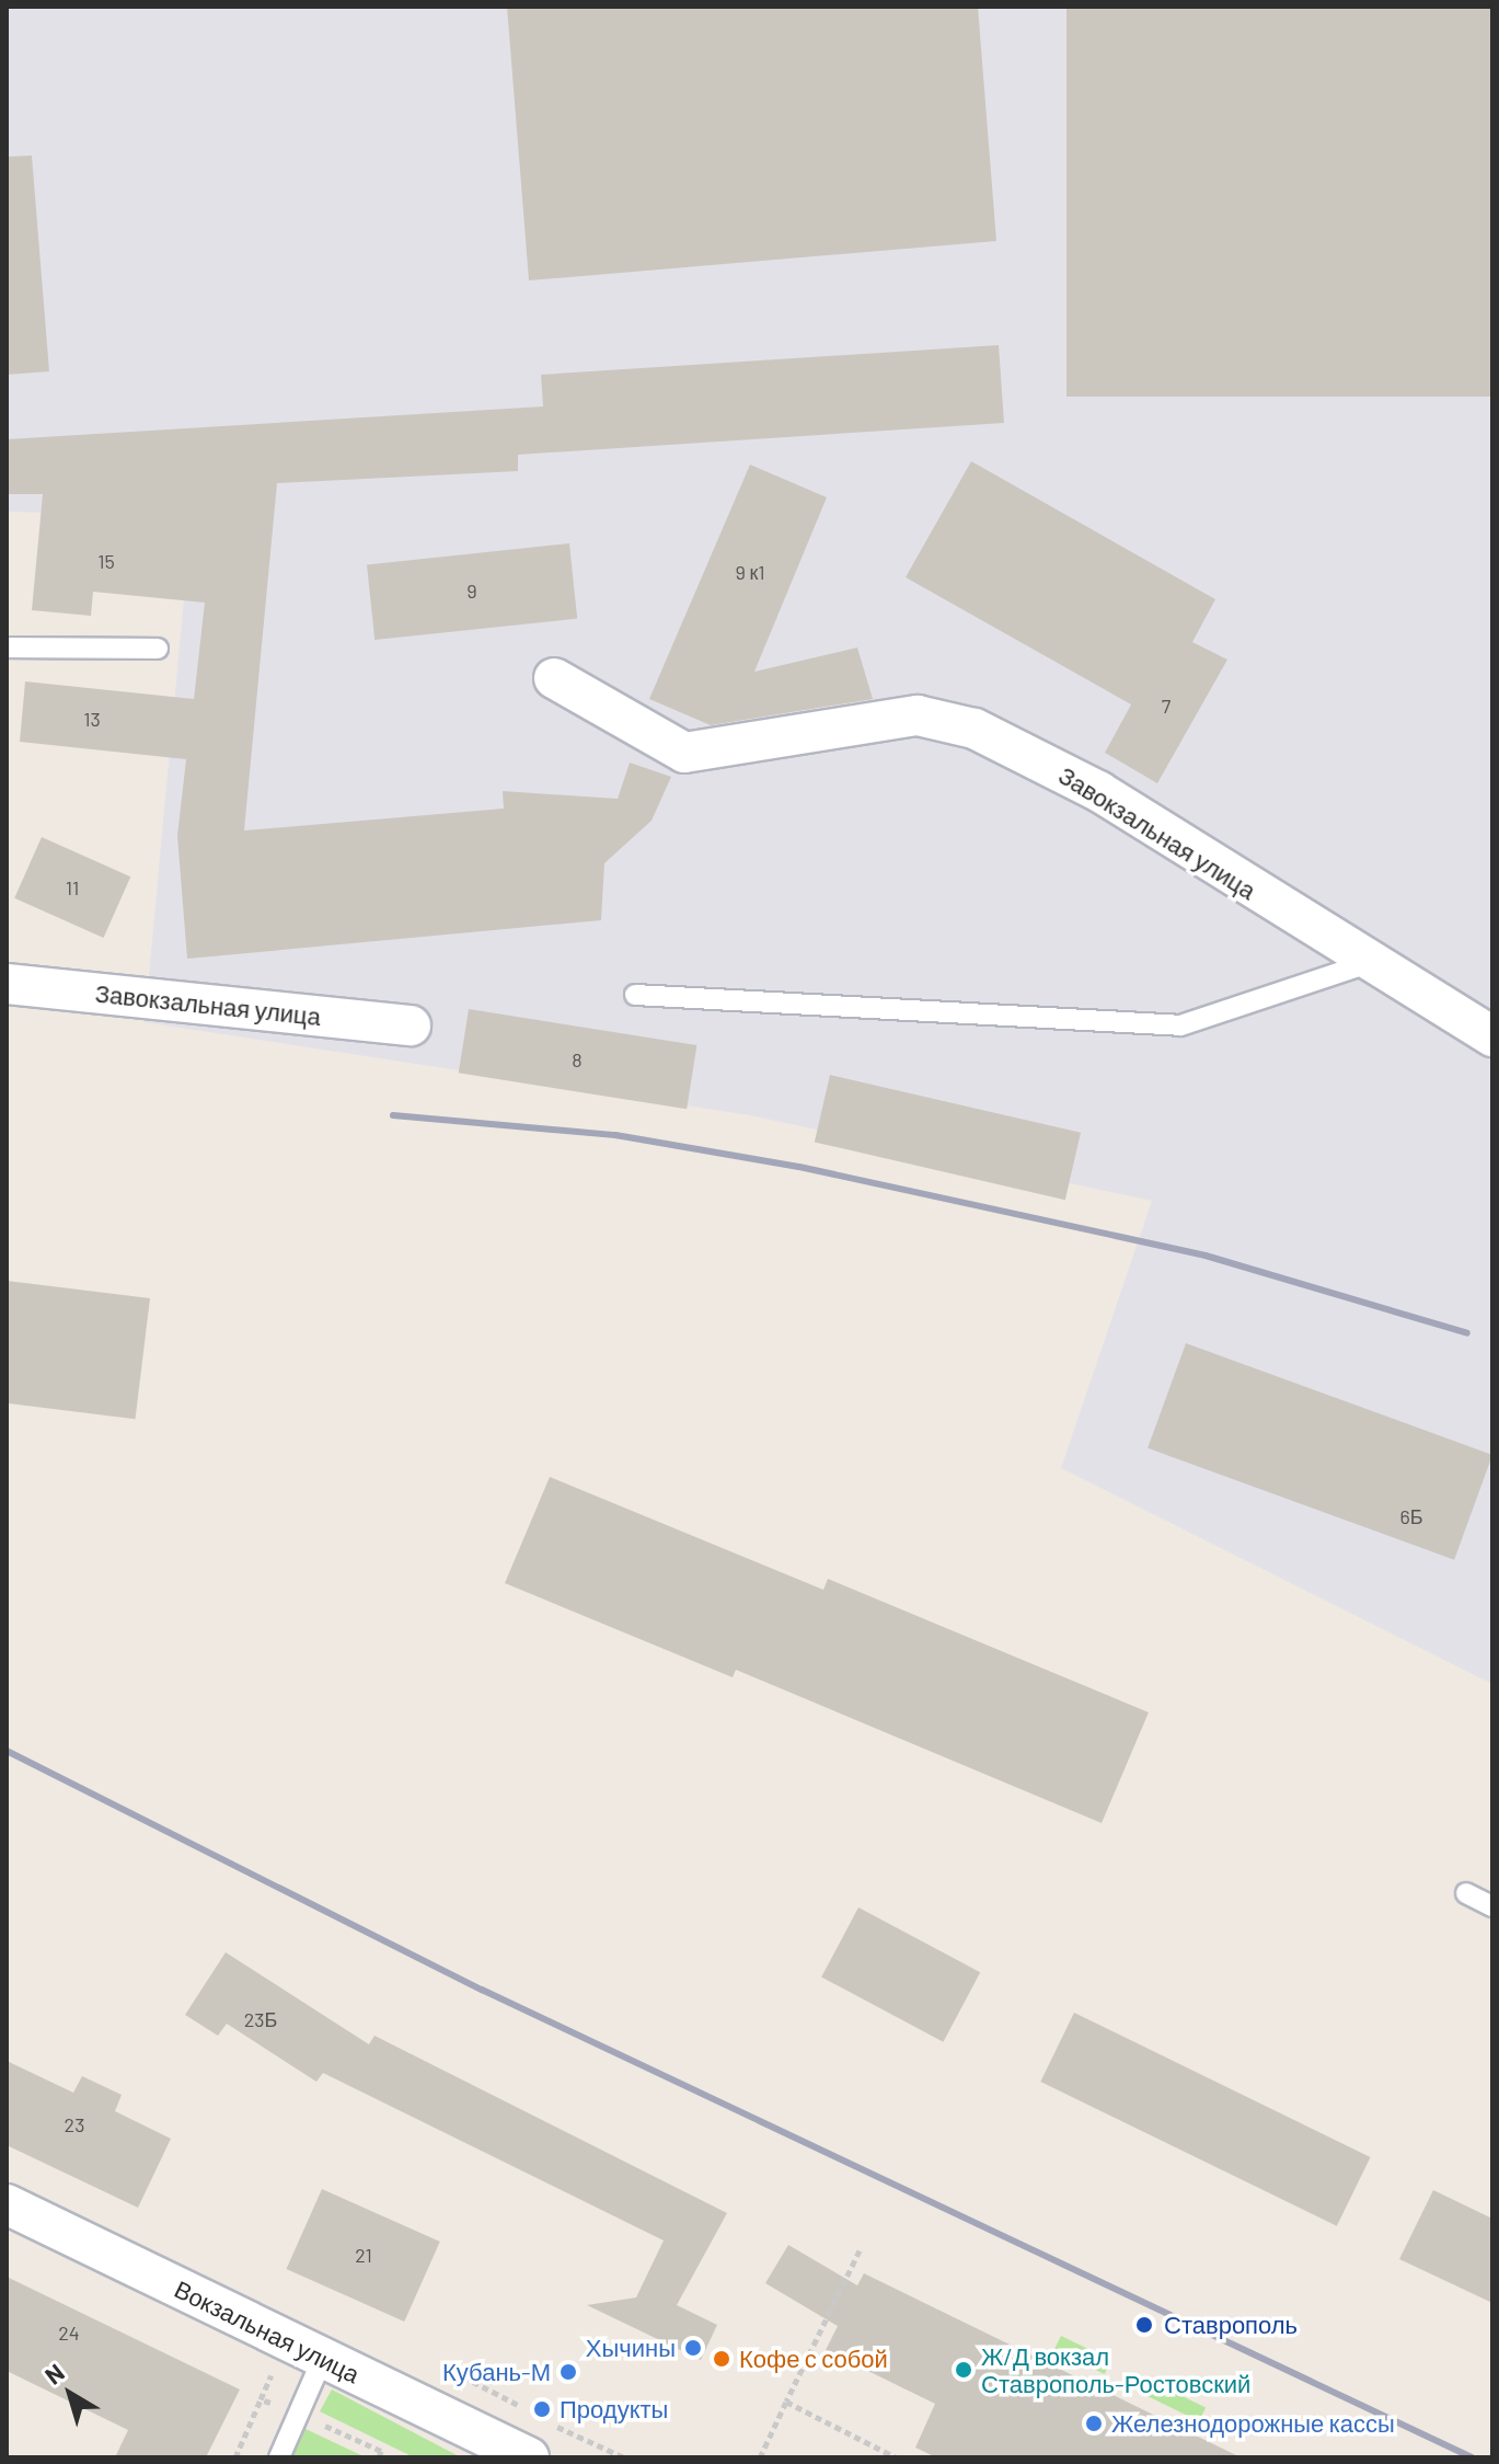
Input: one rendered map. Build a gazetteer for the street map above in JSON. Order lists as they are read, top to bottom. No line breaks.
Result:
{"streets":{"street":["Завокзальная улица","Вокзальная улица"]},"places":["Ставрополь","Хычины","Кофе с собой","Ж/Д вокзал Ставрополь-Ростовский","Кубань-М","Продукты","Железнодорожные кассы"],"house_numbers":["15","9 к1","9","7","13","11","8","6Б","23Б","23","21","24"],"north":"top left"}
